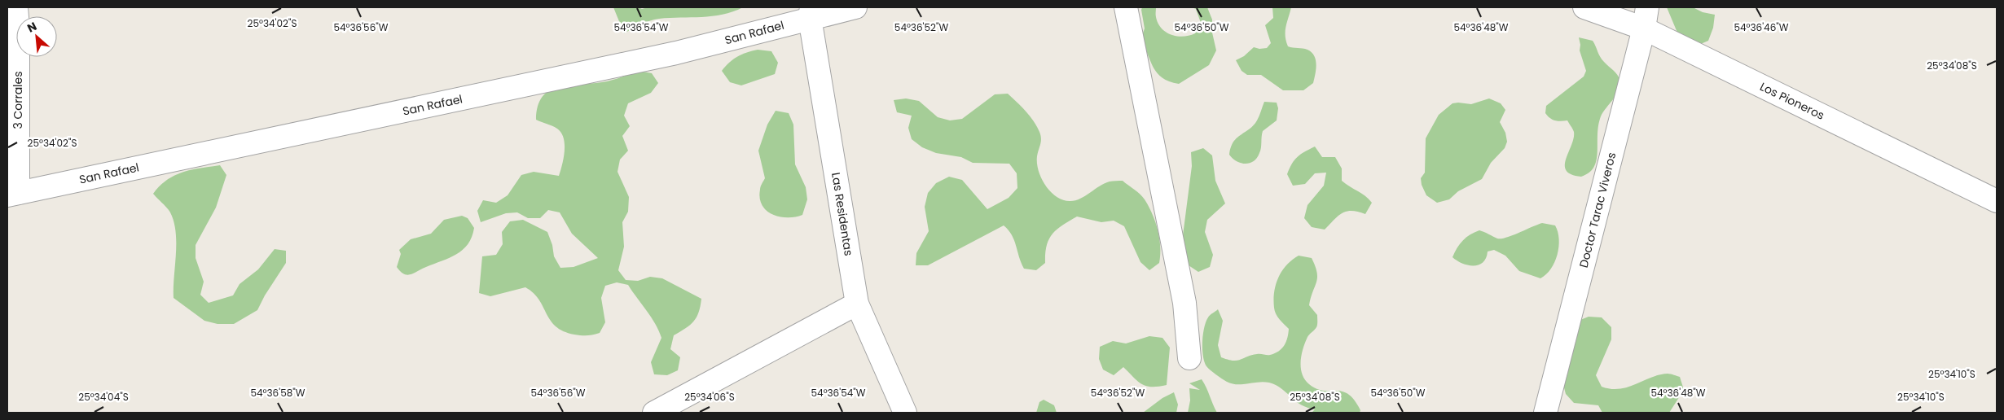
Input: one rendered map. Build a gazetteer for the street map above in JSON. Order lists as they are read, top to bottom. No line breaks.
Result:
{"streets":{"street":["San Rafael","3 Corrales","Los Pioneros","Doctor Tarac Viveros","Las Residentas"]},"crossings":[["San Rafael","3 Corrales"],["San Rafael","Las Residentas"],["Los Pioneros","Doctor Tarac Viveros"]],"north":"top left","coordinates":["25°34'02\"S","54°36'56\"W","54°36'54\"W","54°36'52\"W","54°36'50\"W","54°36'48\"W","54°36'46\"W","25°34'08\"S","25°34'10\"S","54°36'58\"W","25°34'04\"S","25°34'06\"S"]}
